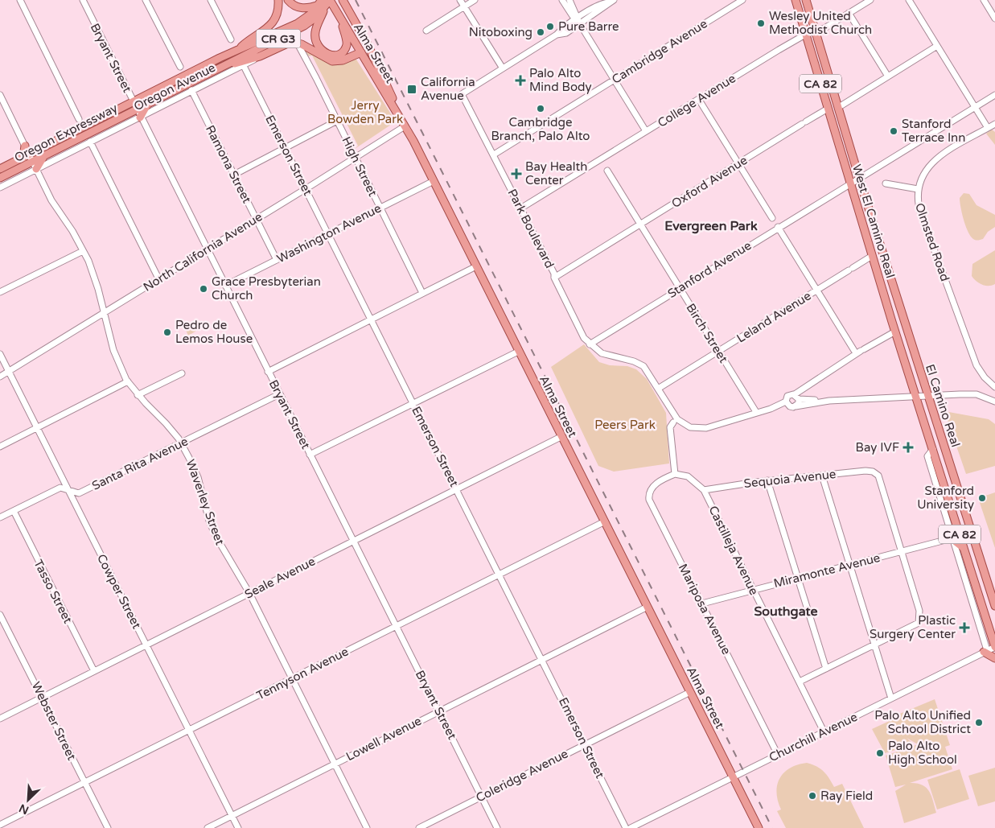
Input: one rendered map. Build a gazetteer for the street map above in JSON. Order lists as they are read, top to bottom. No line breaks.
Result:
{"streets":{"main road":["CR G3","Alma Street","CA 82","Oregon Avenue","Oregon Expressway","West El Camino Real","El Camino Real"],"street":["Cambridge Avenue","Bryant Street","College Avenue","Emerson Street","Ramona Street","High Street","Oxford Avenue","Park Boulevard","Washington Avenue","Olmsted Road","North California Avenue","Stanford Avenue","Leland Avenue","Birch Street","Santa Rita Avenue","Sequoia Avenue","Waverley Street","Castilleja Avenue","Miramonte Avenue","Seale Avenue","Tasso Street","Cowper Street","Mariposa Avenue","Tennyson Avenue","Webster Street","Churchill Avenue","Lowell Avenue","Coleridge Avenue"]},"crossings":[["Cambridge Avenue","Park Boulevard"],["Alma Street","Oregon Expressway"],["Alma Street","Washington Avenue"],["Alma Street","North California Avenue"],["Alma Street","Seale Avenue"],["Alma Street","Tennyson Avenue"],["Alma Street","Churchill Avenue"],["Alma Street","Lowell Avenue"],["Alma Street","Coleridge Avenue"],["Bryant Street","Oregon Avenue"],["Bryant Street","Oregon Expressway"],["Bryant Street","Washington Avenue"],["Bryant Street","North California Avenue"],["Bryant Street","Santa Rita Avenue"],["Bryant Street","Seale Avenue"],["Bryant Street","Tennyson Avenue"],["Bryant Street","Lowell Avenue"],["Bryant Street","Coleridge Avenue"],["Oregon Avenue","Oregon Expressway"],["Oregon Avenue","Emerson Street"],["Oregon Avenue","Ramona Street"],["Oregon Avenue","High Street"],["Oregon Avenue","Waverley Street"],["College Avenue","West El Camino Real"],["Oregon Expressway","Waverley Street"],["Emerson Street","Washington Avenue"],["Emerson Street","North California Avenue"],["Emerson Street","Seale Avenue"],["Emerson Street","Tennyson Avenue"],["Emerson Street","Lowell Avenue"],["Emerson Street","Coleridge Avenue"],["Ramona Street","Washington Avenue"],["Ramona Street","North California Avenue"],["High Street","Washington Avenue"],["High Street","North California Avenue"],["Oxford Avenue","West El Camino Real"],["Oxford Avenue","Park Boulevard"],["Oxford Avenue","Birch Street"],["West El Camino Real","Park Boulevard"],["West El Camino Real","Stanford Avenue"],["West El Camino Real","Leland Avenue"],["West El Camino Real","El Camino Real"],["Park Boulevard","Stanford Avenue"],["Park Boulevard","Leland Avenue"],["Park Boulevard","Birch Street"],["North California Avenue","Waverley Street"],["North California Avenue","Cowper Street"],["Stanford Avenue","Birch Street"],["Leland Avenue","Birch Street"],["El Camino Real","Churchill Avenue"],["Santa Rita Avenue","Waverley Street"],["Santa Rita Avenue","Tasso Street"],["Santa Rita Avenue","Cowper Street"],["Sequoia Avenue","Castilleja Avenue"],["Sequoia Avenue","Miramonte Avenue"],["Waverley Street","Seale Avenue"],["Waverley Street","Tennyson Avenue"],["Waverley Street","Lowell Avenue"],["Castilleja Avenue","Miramonte Avenue"],["Castilleja Avenue","Mariposa Avenue"],["Castilleja Avenue","Churchill Avenue"],["Miramonte Avenue","Mariposa Avenue"],["Seale Avenue","Tasso Street"],["Seale Avenue","Cowper Street"],["Seale Avenue","Webster Street"],["Cowper Street","Tennyson Avenue"],["Cowper Street","Lowell Avenue"],["Mariposa Avenue","Churchill Avenue"],["Tennyson Avenue","Webster Street"]],"districts":["Evergreen Park","Southgate"],"parks":["Jerry Bowden Park","Peers Park"],"places":{"other":["Wesley United Methodist Church","Pure Barre","Nitoboxing","Cambridge Branch, Palo Alto","Stanford Terrace Inn","Grace Presbyterian Church","Pedro de Lemos House","Stanford University","Palo Alto Unified School District","Palo Alto High School","Ray Field"],"health":["Palo Alto Mind Body","Bay Health Center","Bay IVF","Plastic Surgery Center"],"transit":["California Avenue"]},"north":"bottom left"}
